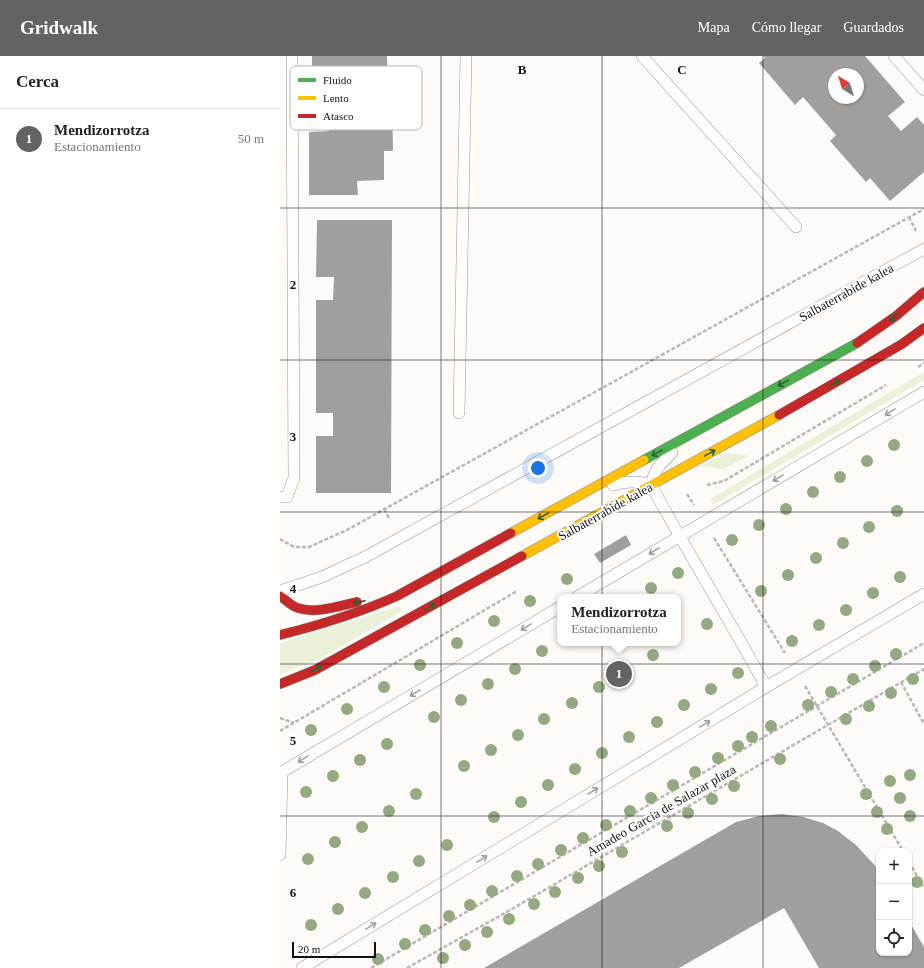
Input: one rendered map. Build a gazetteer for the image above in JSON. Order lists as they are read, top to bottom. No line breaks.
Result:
{"streets":{"street":["Salbaterrabide kalea"],"path":["Amadeo Garcia de Salazar plaza"]},"legend":["Fluido","Lento","Atasco"],"scale_bar":"20 m","north":"top left","page":{"header":"Gridwalk","nav":["Mapa","Cómo llegar","Guardados"],"heading":"Cerca","list":[{"mark":"1","name":"Mendizorrotza","note":"Estacionamiento","value":"50 m"}],"popup":["Mendizorrotza","Estacionamiento"],"pins":"1","map_buttons":["+","−"],"scale":"20 m"},"grid":{"columns":["B","C"],"rows":["2","3","4","5","6"]}}
